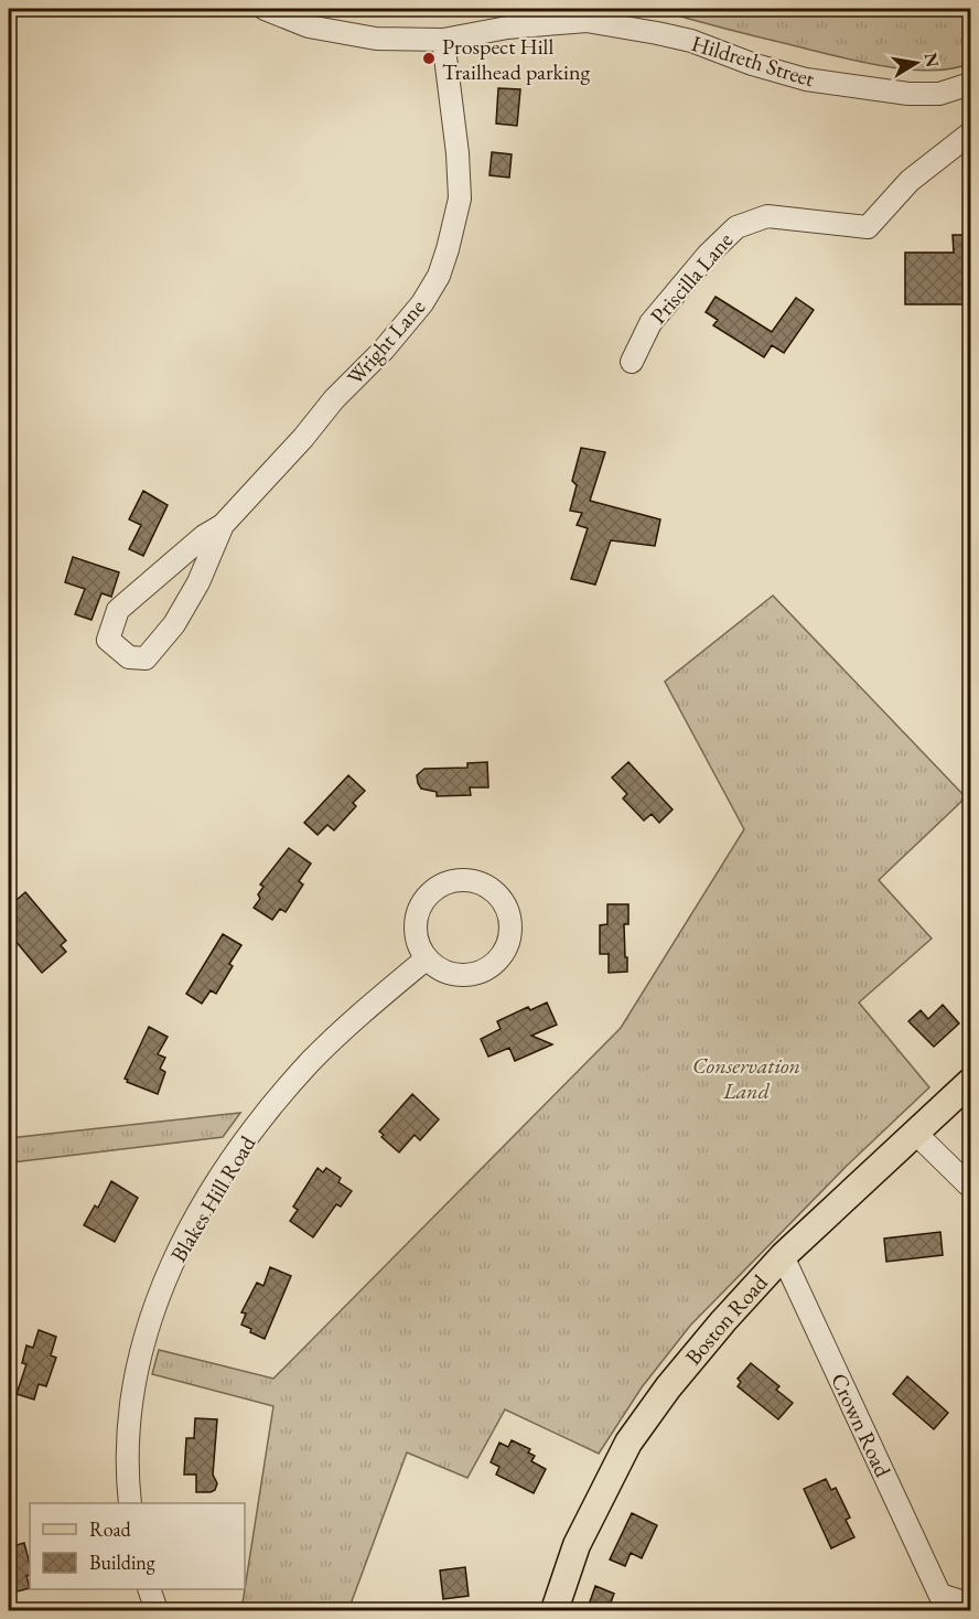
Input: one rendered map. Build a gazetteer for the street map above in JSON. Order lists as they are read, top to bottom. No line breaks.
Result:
{"streets":{"main road":["Boston Road"],"street":["Hildreth Street","Priscilla Lane","Wright Lane","Blakes Hill Road","Crown Road"]},"crossings":[["Hildreth Street","Wright Lane"],["Boston Road","Crown Road"]],"parks":["Conservation Land"],"places":["Prospect Hill Trailhead parking"],"legend":["Road","Building"],"north":"right"}
